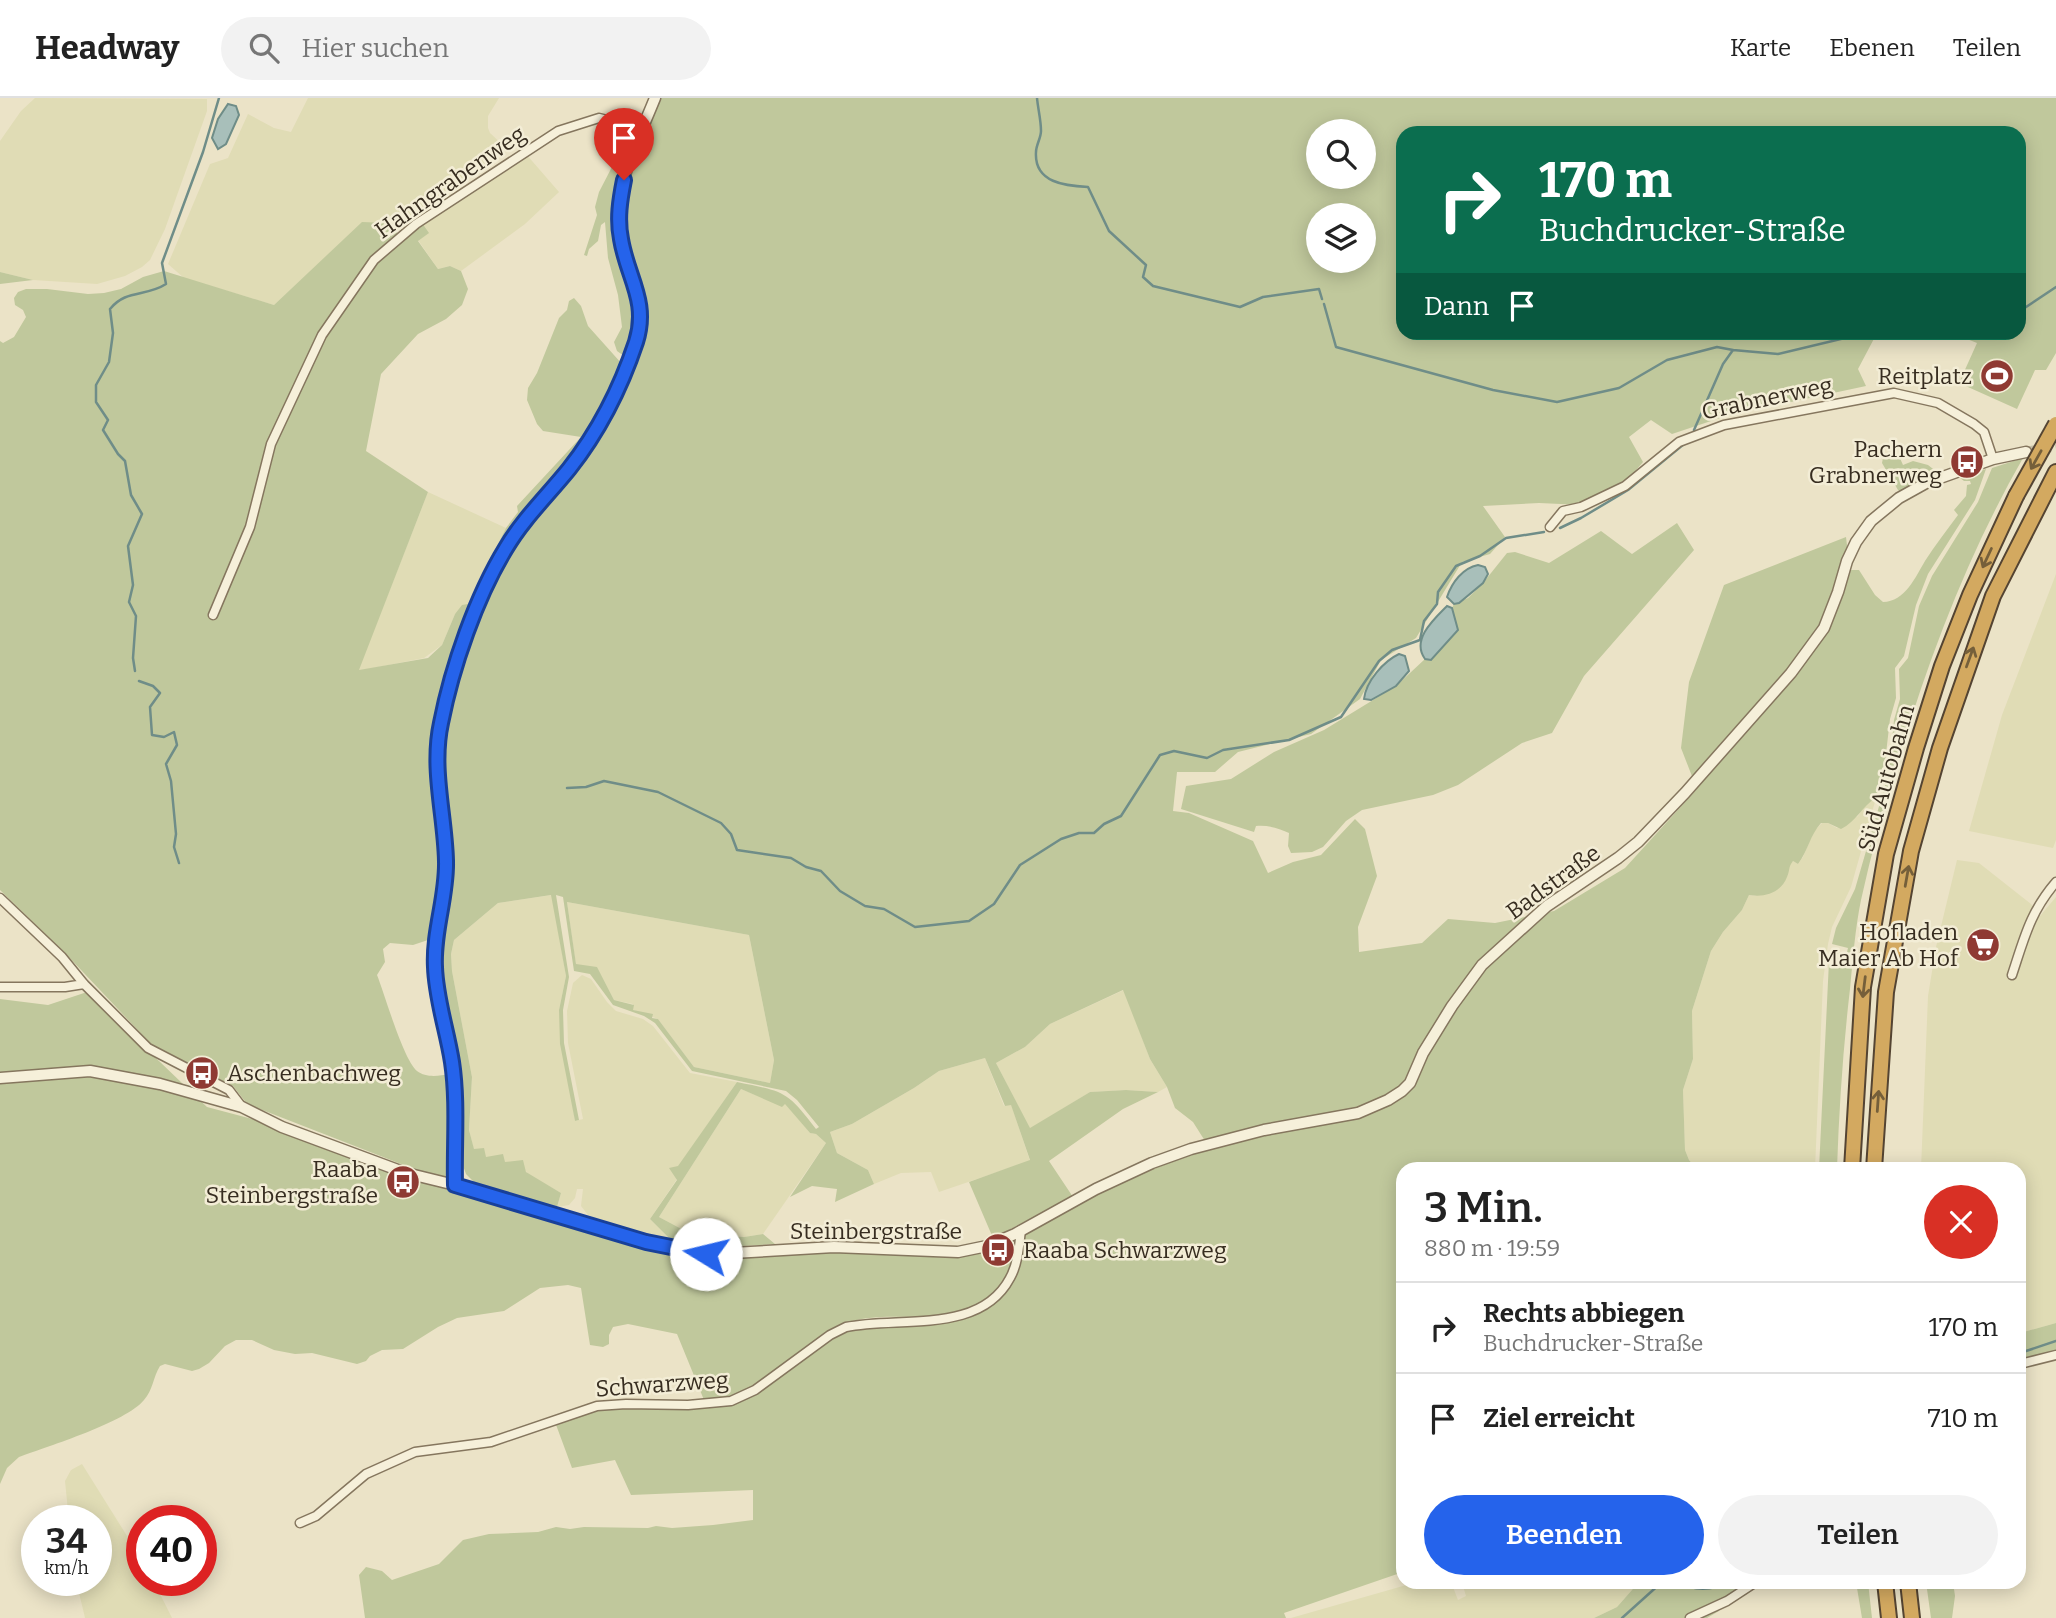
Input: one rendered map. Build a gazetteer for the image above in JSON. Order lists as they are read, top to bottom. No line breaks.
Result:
{"streets":{"highway":["Süd Autobahn"],"street":["Hahngrabenweg","Grabnerweg","Badstraße","Steinbergstraße","Schwarzweg"]},"crossings":[["Grabnerweg","Badstraße"],["Badstraße","Steinbergstraße"],["Badstraße","Schwarzweg"],["Steinbergstraße","Schwarzweg"]],"places":{"sports":["Reitplatz"],"bus stop":["Pachern Grabnerweg","Aschenbachweg","Raaba Steinbergstraße","Raaba Schwarzweg"],"supermarket":["Hofladen Maier Ab Hof"]},"page":{"header":"Headway","search":"Hier suchen","nav":["Karte","Ebenen","Teilen"],"turn":["170 m","Buchdrucker-Straße"],"then":"Dann","heading":["3 Min.","880 m · 19:59"],"list":[{"name":"Rechts abbiegen","note":"Buchdrucker-Straße","value":"170 m"},{"name":"Ziel erreicht","value":"710 m"}],"buttons":["Beenden","Teilen"],"speed":"34 km/h","limit":"40"}}
